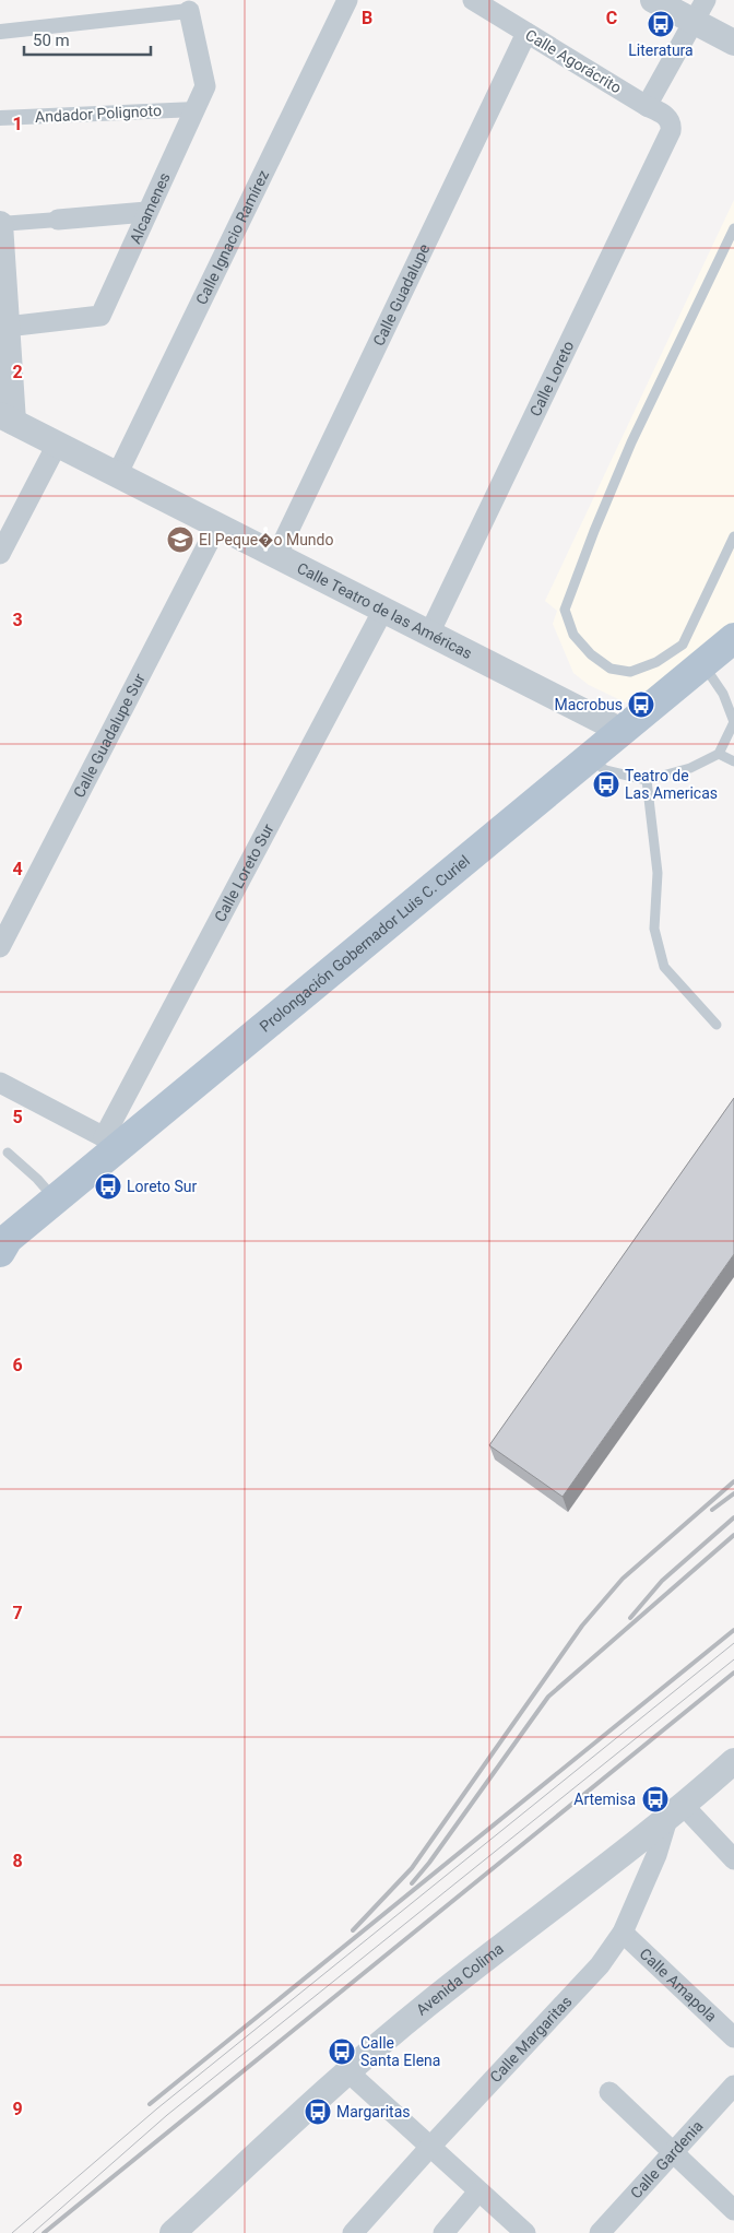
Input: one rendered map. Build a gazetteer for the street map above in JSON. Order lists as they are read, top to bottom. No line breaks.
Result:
{"streets":{"main road":["Prolongación Gobernador Luis C. Curiel"],"street":["Calle Agorácrito","Andador Polignoto","Alcamenes","Calle Ignacio Ramírez","Calle Guadalupe","Calle Loreto","Calle Teatro de las Américas","Calle Guadalupe Sur","Calle Loreto Sur","Avenida Colima","Calle Amapola","Calle Margaritas","Calle Gardenia"]},"crossings":[["Calle Agorácrito","Calle Guadalupe"],["Calle Agorácrito","Calle Loreto"],["Andador Polignoto","Alcamenes"],["Calle Ignacio Ramírez","Calle Teatro de las Américas"],["Calle Guadalupe","Calle Teatro de las Américas"],["Calle Loreto","Calle Teatro de las Américas"],["Calle Teatro de las Américas","Calle Guadalupe Sur"],["Calle Teatro de las Américas","Calle Loreto Sur"],["Calle Teatro de las Américas","Prolongación Gobernador Luis C. Curiel"],["Calle Loreto Sur","Prolongación Gobernador Luis C. Curiel"],["Avenida Colima","Calle Margaritas"],["Calle Amapola","Calle Margaritas"]],"places":{"bus stop":["Literatura","Macrobus","Teatro de Las Americas","Loreto Sur","Artemisa","Calle Santa Elena","Margaritas"],"school or university":["El Peque�o Mundo"]},"scale_bar":"50 m","grid":{"columns":["B","C"],"rows":["1","2","3","4","5","6","7","8","9"]}}
